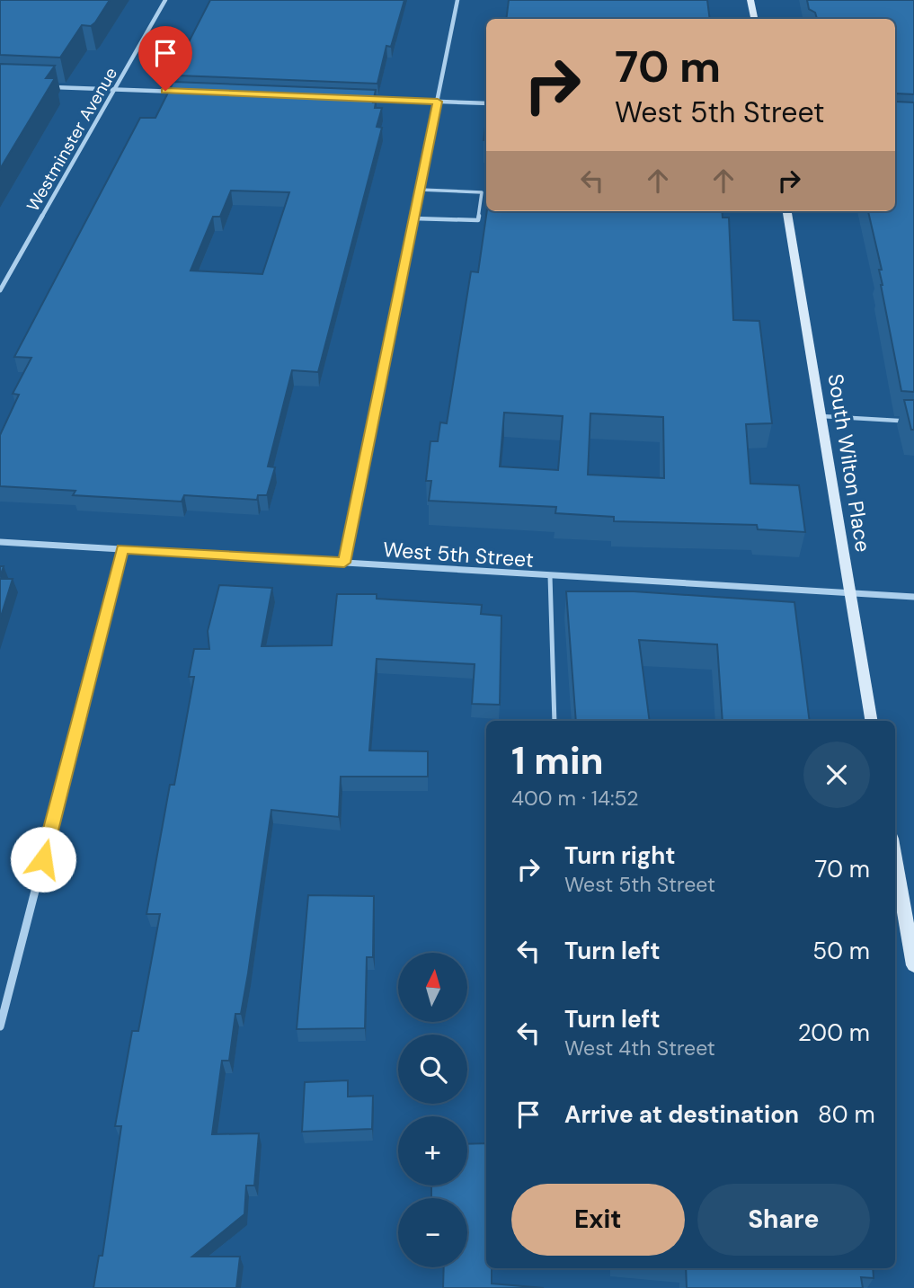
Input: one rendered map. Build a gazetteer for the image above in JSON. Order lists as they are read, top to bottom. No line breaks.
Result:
{"streets":{"main road":["South Wilton Place"],"street":["Westminster Avenue","West 5th Street"]},"crossings":[["South Wilton Place","West 5th Street"]],"north":"top","page":{"turn":["70 m","West 5th Street"],"heading":["1 min","400 m · 14:52"],"list":[{"name":"Turn right","note":"West 5th Street","value":"70 m"},{"name":"Turn left","value":"50 m"},{"name":"Turn left","note":"West 4th Street","value":"200 m"},{"name":"Arrive at destination","value":"80 m"}],"map_buttons":["+","−"],"buttons":["Exit","Share"]}}
